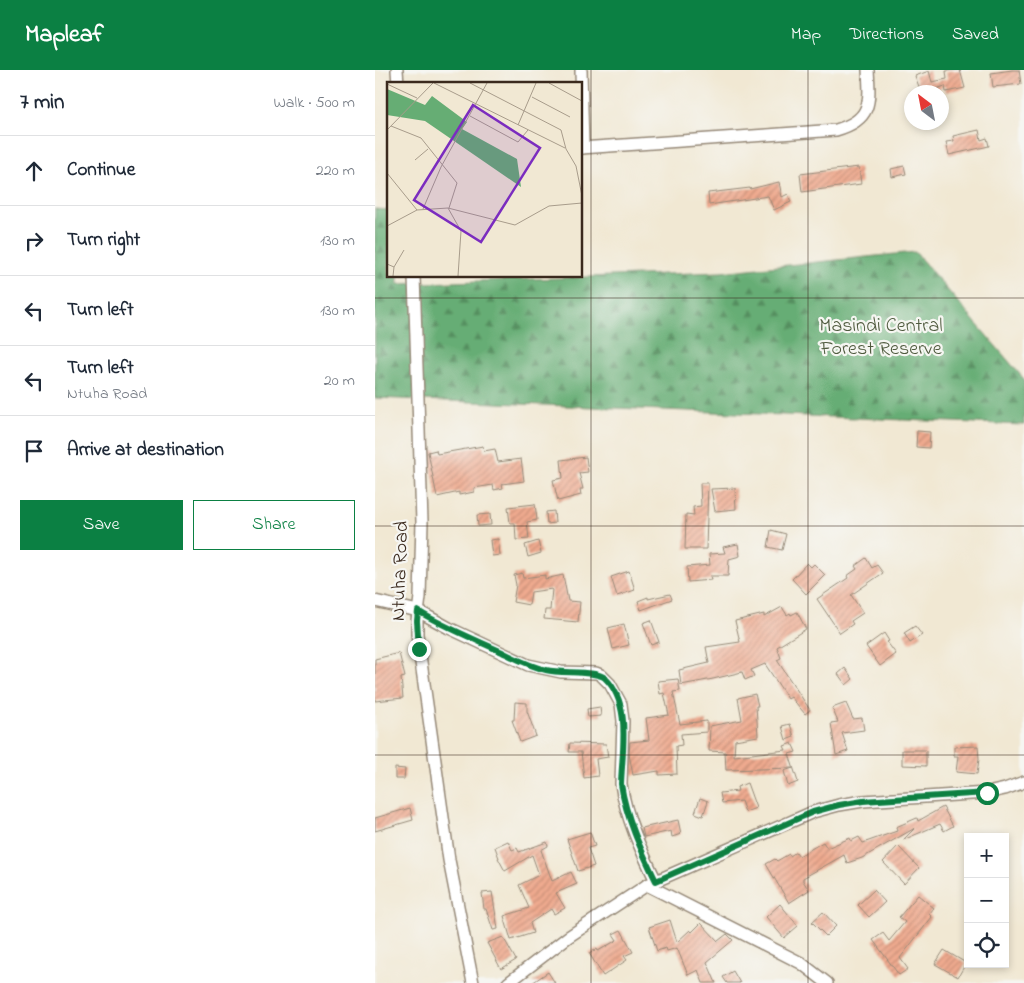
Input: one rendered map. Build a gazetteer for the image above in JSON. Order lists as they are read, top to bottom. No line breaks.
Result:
{"streets":{"street":["Ntuha Road"]},"parks":["Masindi Central Forest Reserve"],"north":"top left","page":{"header":"Mapleaf","nav":["Map","Directions","Saved"],"heading":["7 min","Walk · 500 m"],"list":[["Continue","220 m"],["Turn right","130 m"],["Turn left","130 m"],["Turn left","Ntuha Road","20 m"],"Arrive at destination"],"buttons":["Save","Share"],"map_buttons":["+","−"]}}
